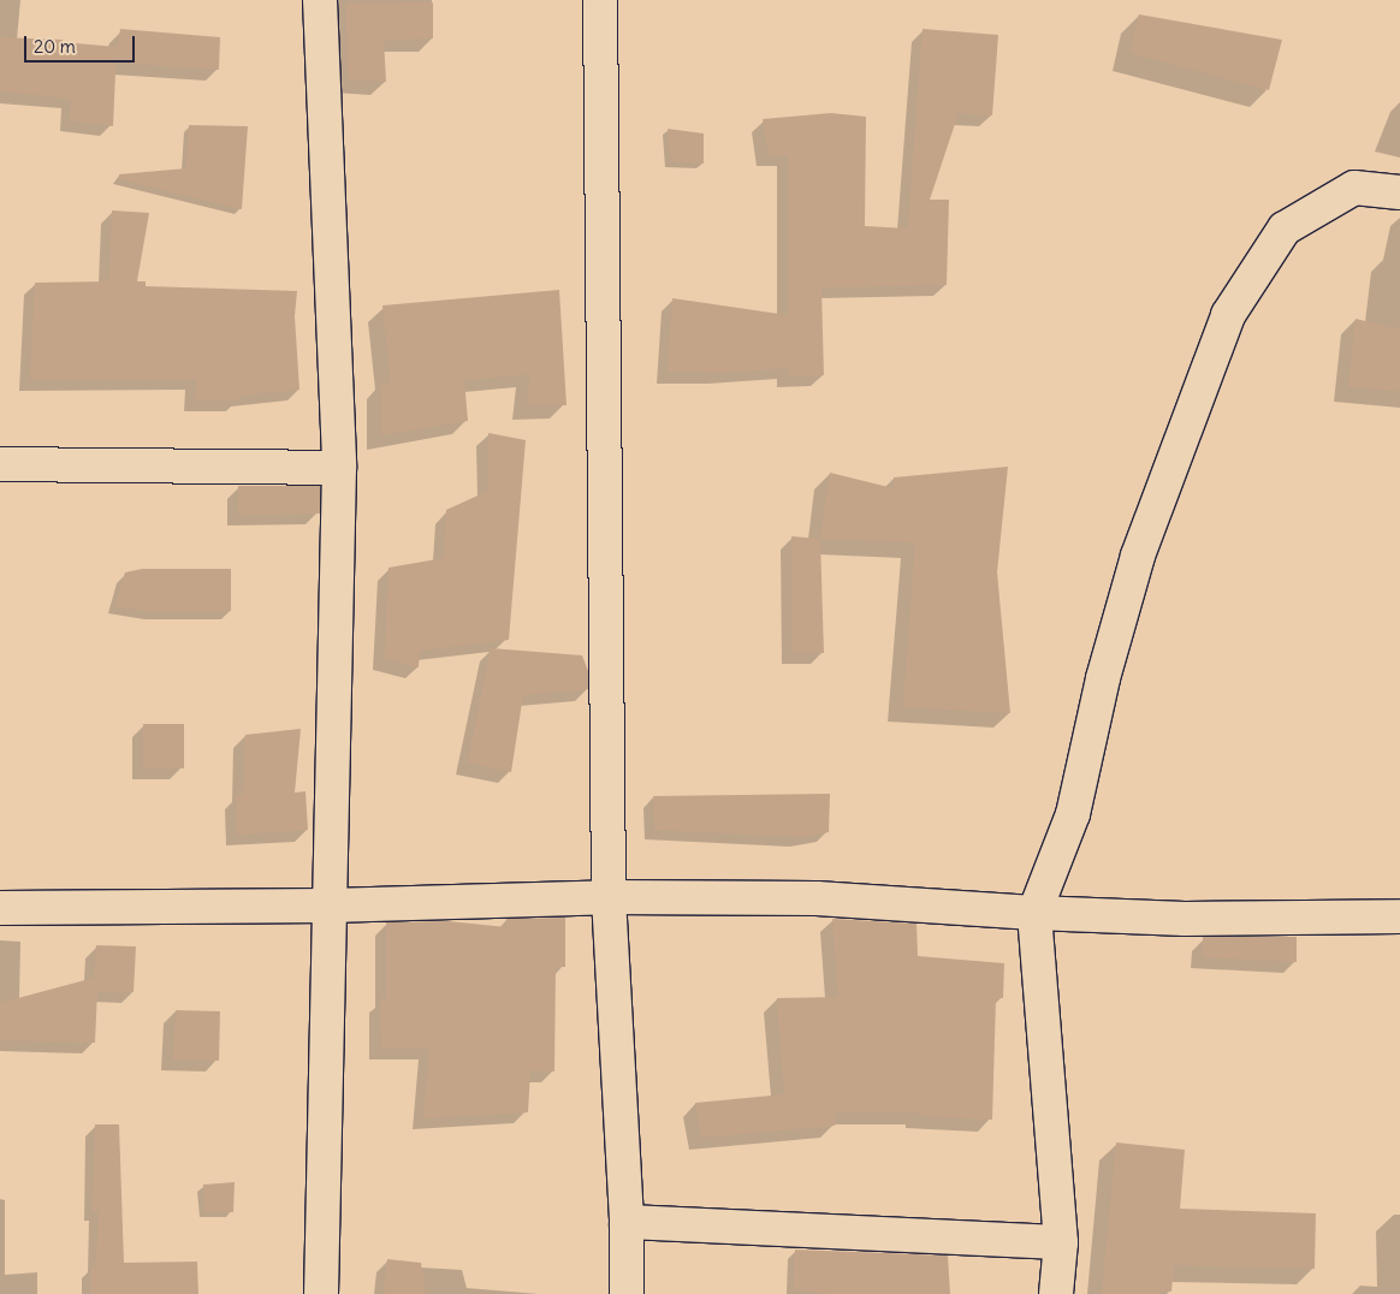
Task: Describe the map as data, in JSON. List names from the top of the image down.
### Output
{
  "scale_bar": "20 m"
}
